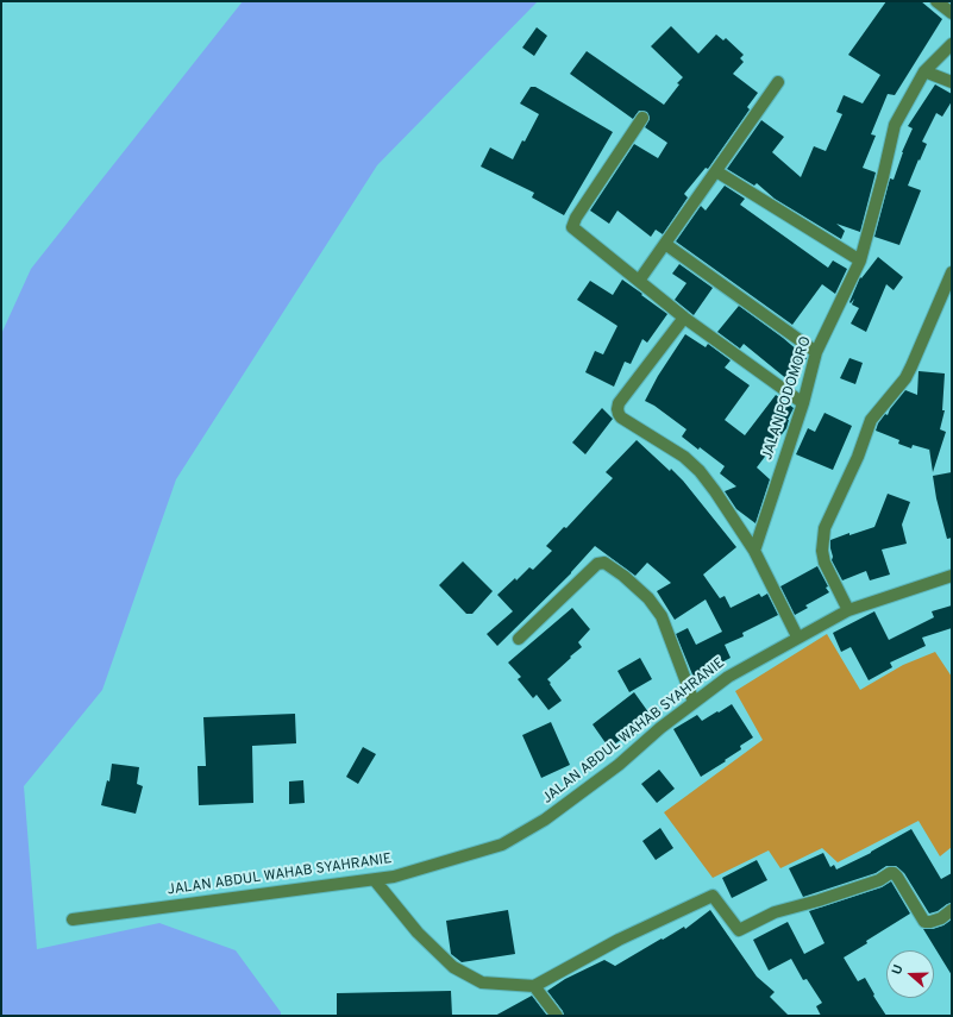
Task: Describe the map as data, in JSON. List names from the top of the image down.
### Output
{
  "streets": {
    "street": ["JALAN PODOMORO", "JALAN ABDUL WAHAB SYAHRANIE"]
  },
  "north": "left"
}
